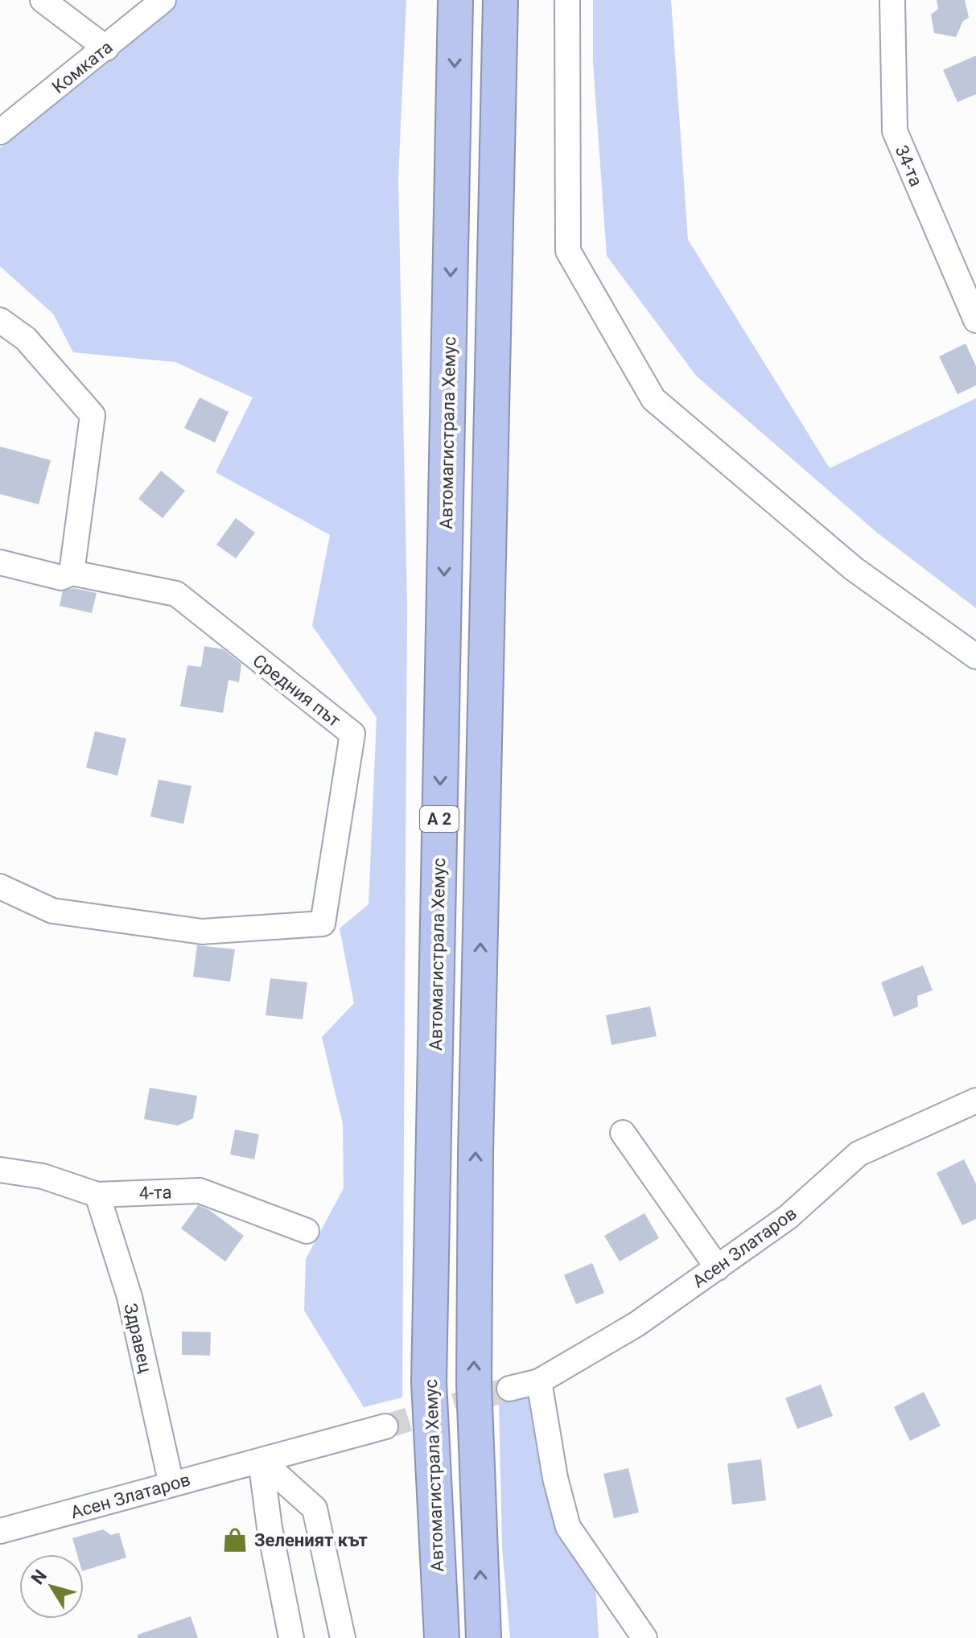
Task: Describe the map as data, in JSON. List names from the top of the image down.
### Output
{
  "streets": {
    "highway": ["Автомагистрала Хемус", "A 2"],
    "street": [
      "Комката",
      "34-та",
      "Средния път",
      "4-та",
      "Асен Златаров",
      "Здравец"
    ]
  },
  "crossings": [
    ["4-та", "Здравец"],
    ["Асен Златаров", "Здравец"]
  ],
  "places": {
    "shop": ["Зеленият кът"]
  },
  "north": "top left"
}
